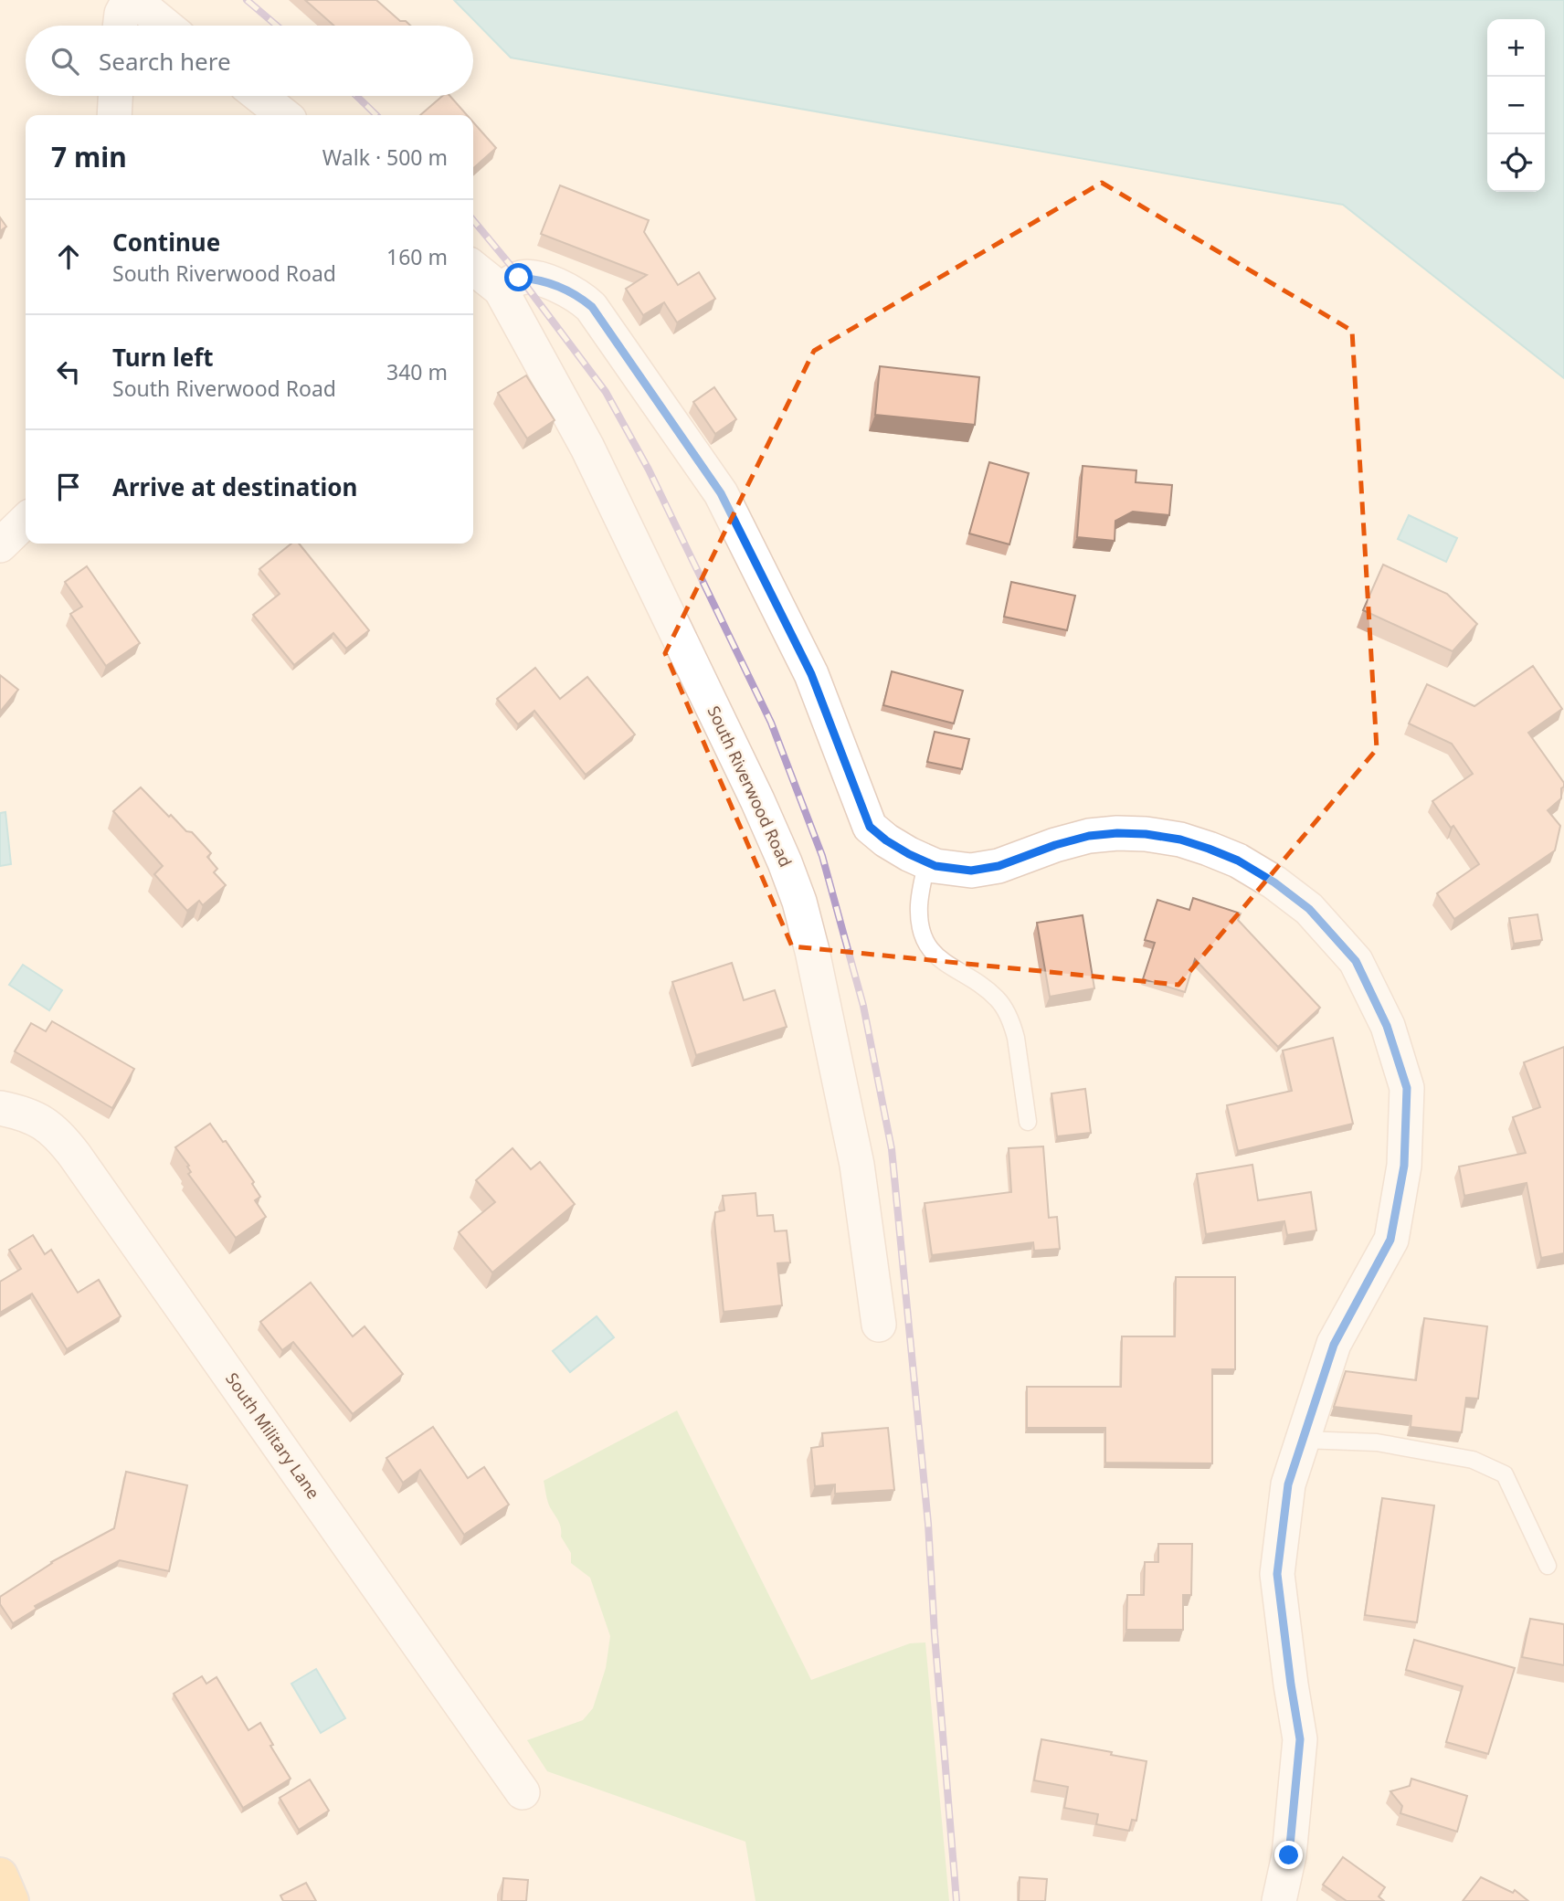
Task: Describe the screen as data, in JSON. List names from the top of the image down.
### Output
{
  "streets": {
    "street": ["South Riverwood Road", "South Military Lane"]
  },
  "page": {
    "map_buttons": ["+", "−"],
    "search": "Search here",
    "heading": ["7 min", "Walk · 500 m"],
    "list": [
      ["Continue", "South Riverwood Road", "160 m"],
      ["Turn left", "South Riverwood Road", "340 m"],
      "Arrive at destination"
    ]
  }
}
